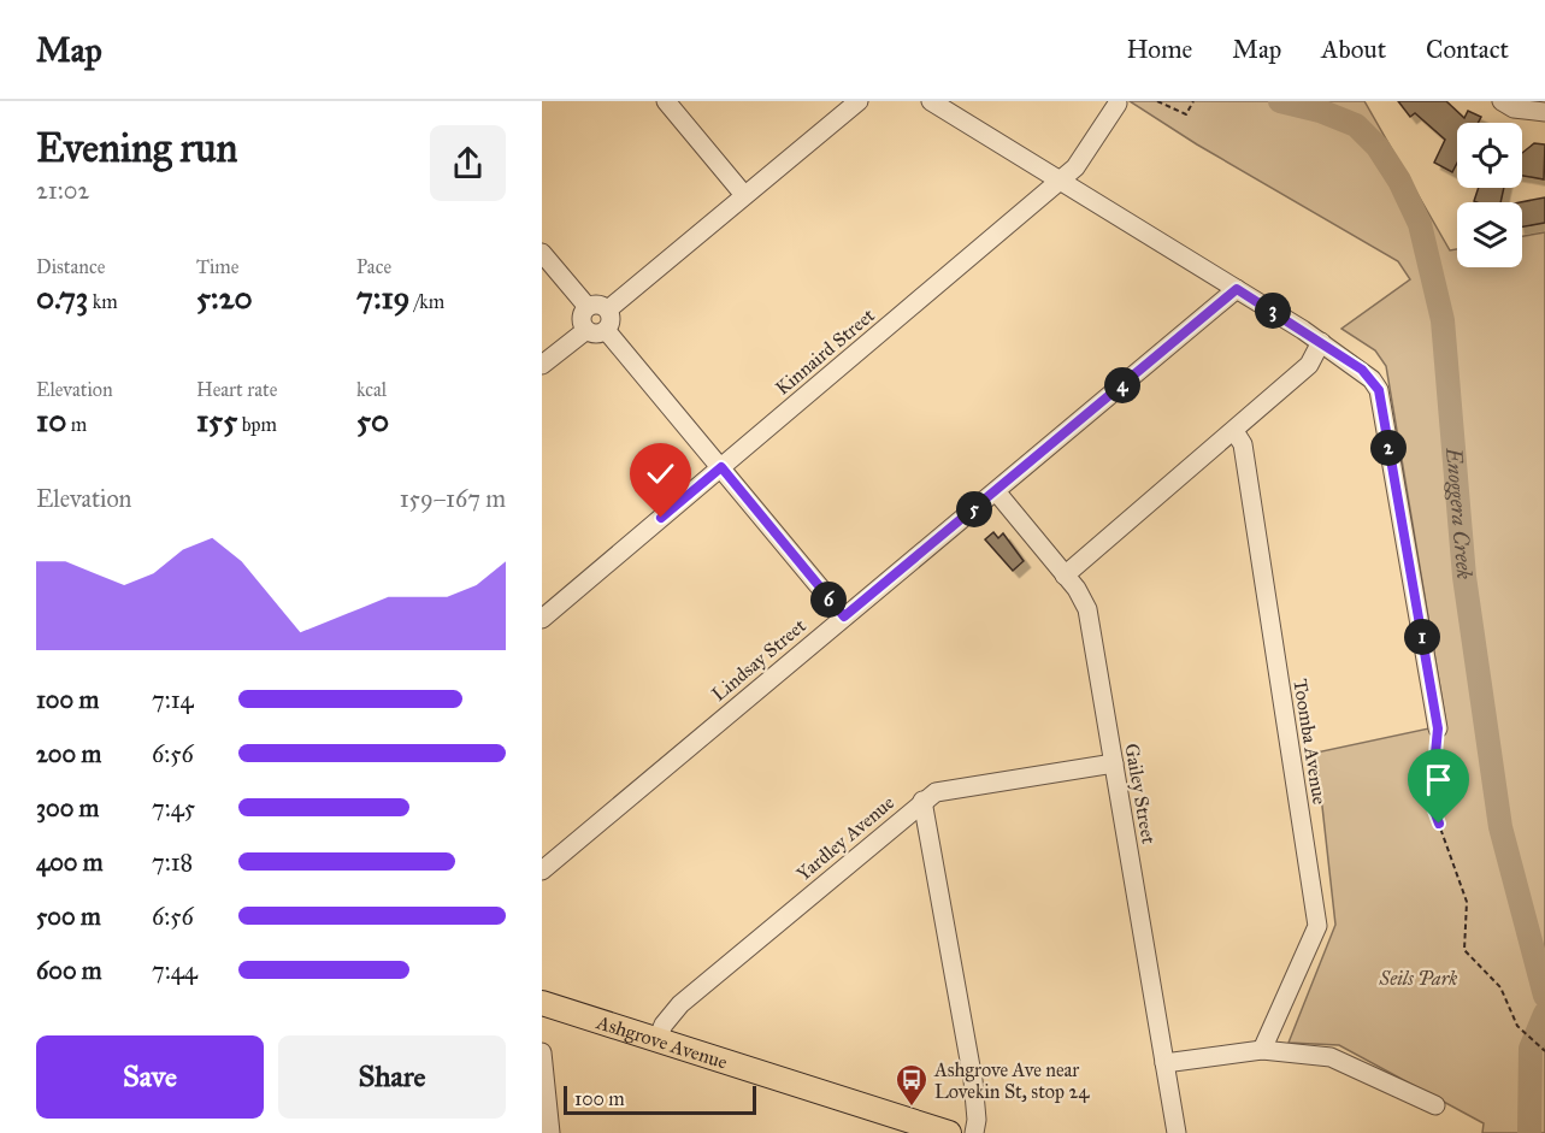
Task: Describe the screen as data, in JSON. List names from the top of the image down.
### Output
{
  "streets": {
    "main road": ["Ashgrove Avenue"],
    "street": [
      "Kinnaird Street",
      "Lindsay Street",
      "Toomba Avenue",
      "Gailey Street",
      "Yardley Avenue"
    ]
  },
  "crossings": [
    ["Lindsay Street", "Gailey Street"],
    ["Gailey Street", "Yardley Avenue"],
    ["Yardley Avenue", "Ashgrove Avenue"]
  ],
  "water": ["Enoggera Creek"],
  "parks": ["Seils Park"],
  "places": {
    "bus stop": ["Ashgrove Ave near Lovekin St, stop 24"]
  },
  "scale_bar": "100 m",
  "page": {
    "header": "Map",
    "nav": [
      "Home",
      "Map",
      "About",
      "Contact"
    ],
    "heading": ["Evening run", "21:02"],
    "stats": [
      ["Distance", "0.73 km"],
      ["Time", "5:20"],
      ["Pace", "7:19 /km"],
      ["Elevation", "10 m"],
      ["Heart rate", "155 bpm"],
      ["kcal", "50"]
    ],
    "pins": [
      "3",
      "4",
      "2",
      "5",
      "6",
      "1"
    ],
    "chart": ["Elevation", "159–167 m"],
    "list": [
      {
        "name": "100 m",
        "note": "7:14"
      },
      {
        "name": "200 m",
        "note": "6:56"
      },
      {
        "name": "300 m",
        "note": "7:45"
      },
      {
        "name": "400 m",
        "note": "7:18"
      },
      {
        "name": "500 m",
        "note": "6:56"
      },
      {
        "name": "600 m",
        "note": "7:44"
      }
    ],
    "buttons": ["Save", "Share"],
    "scale": "100 m"
  }
}
